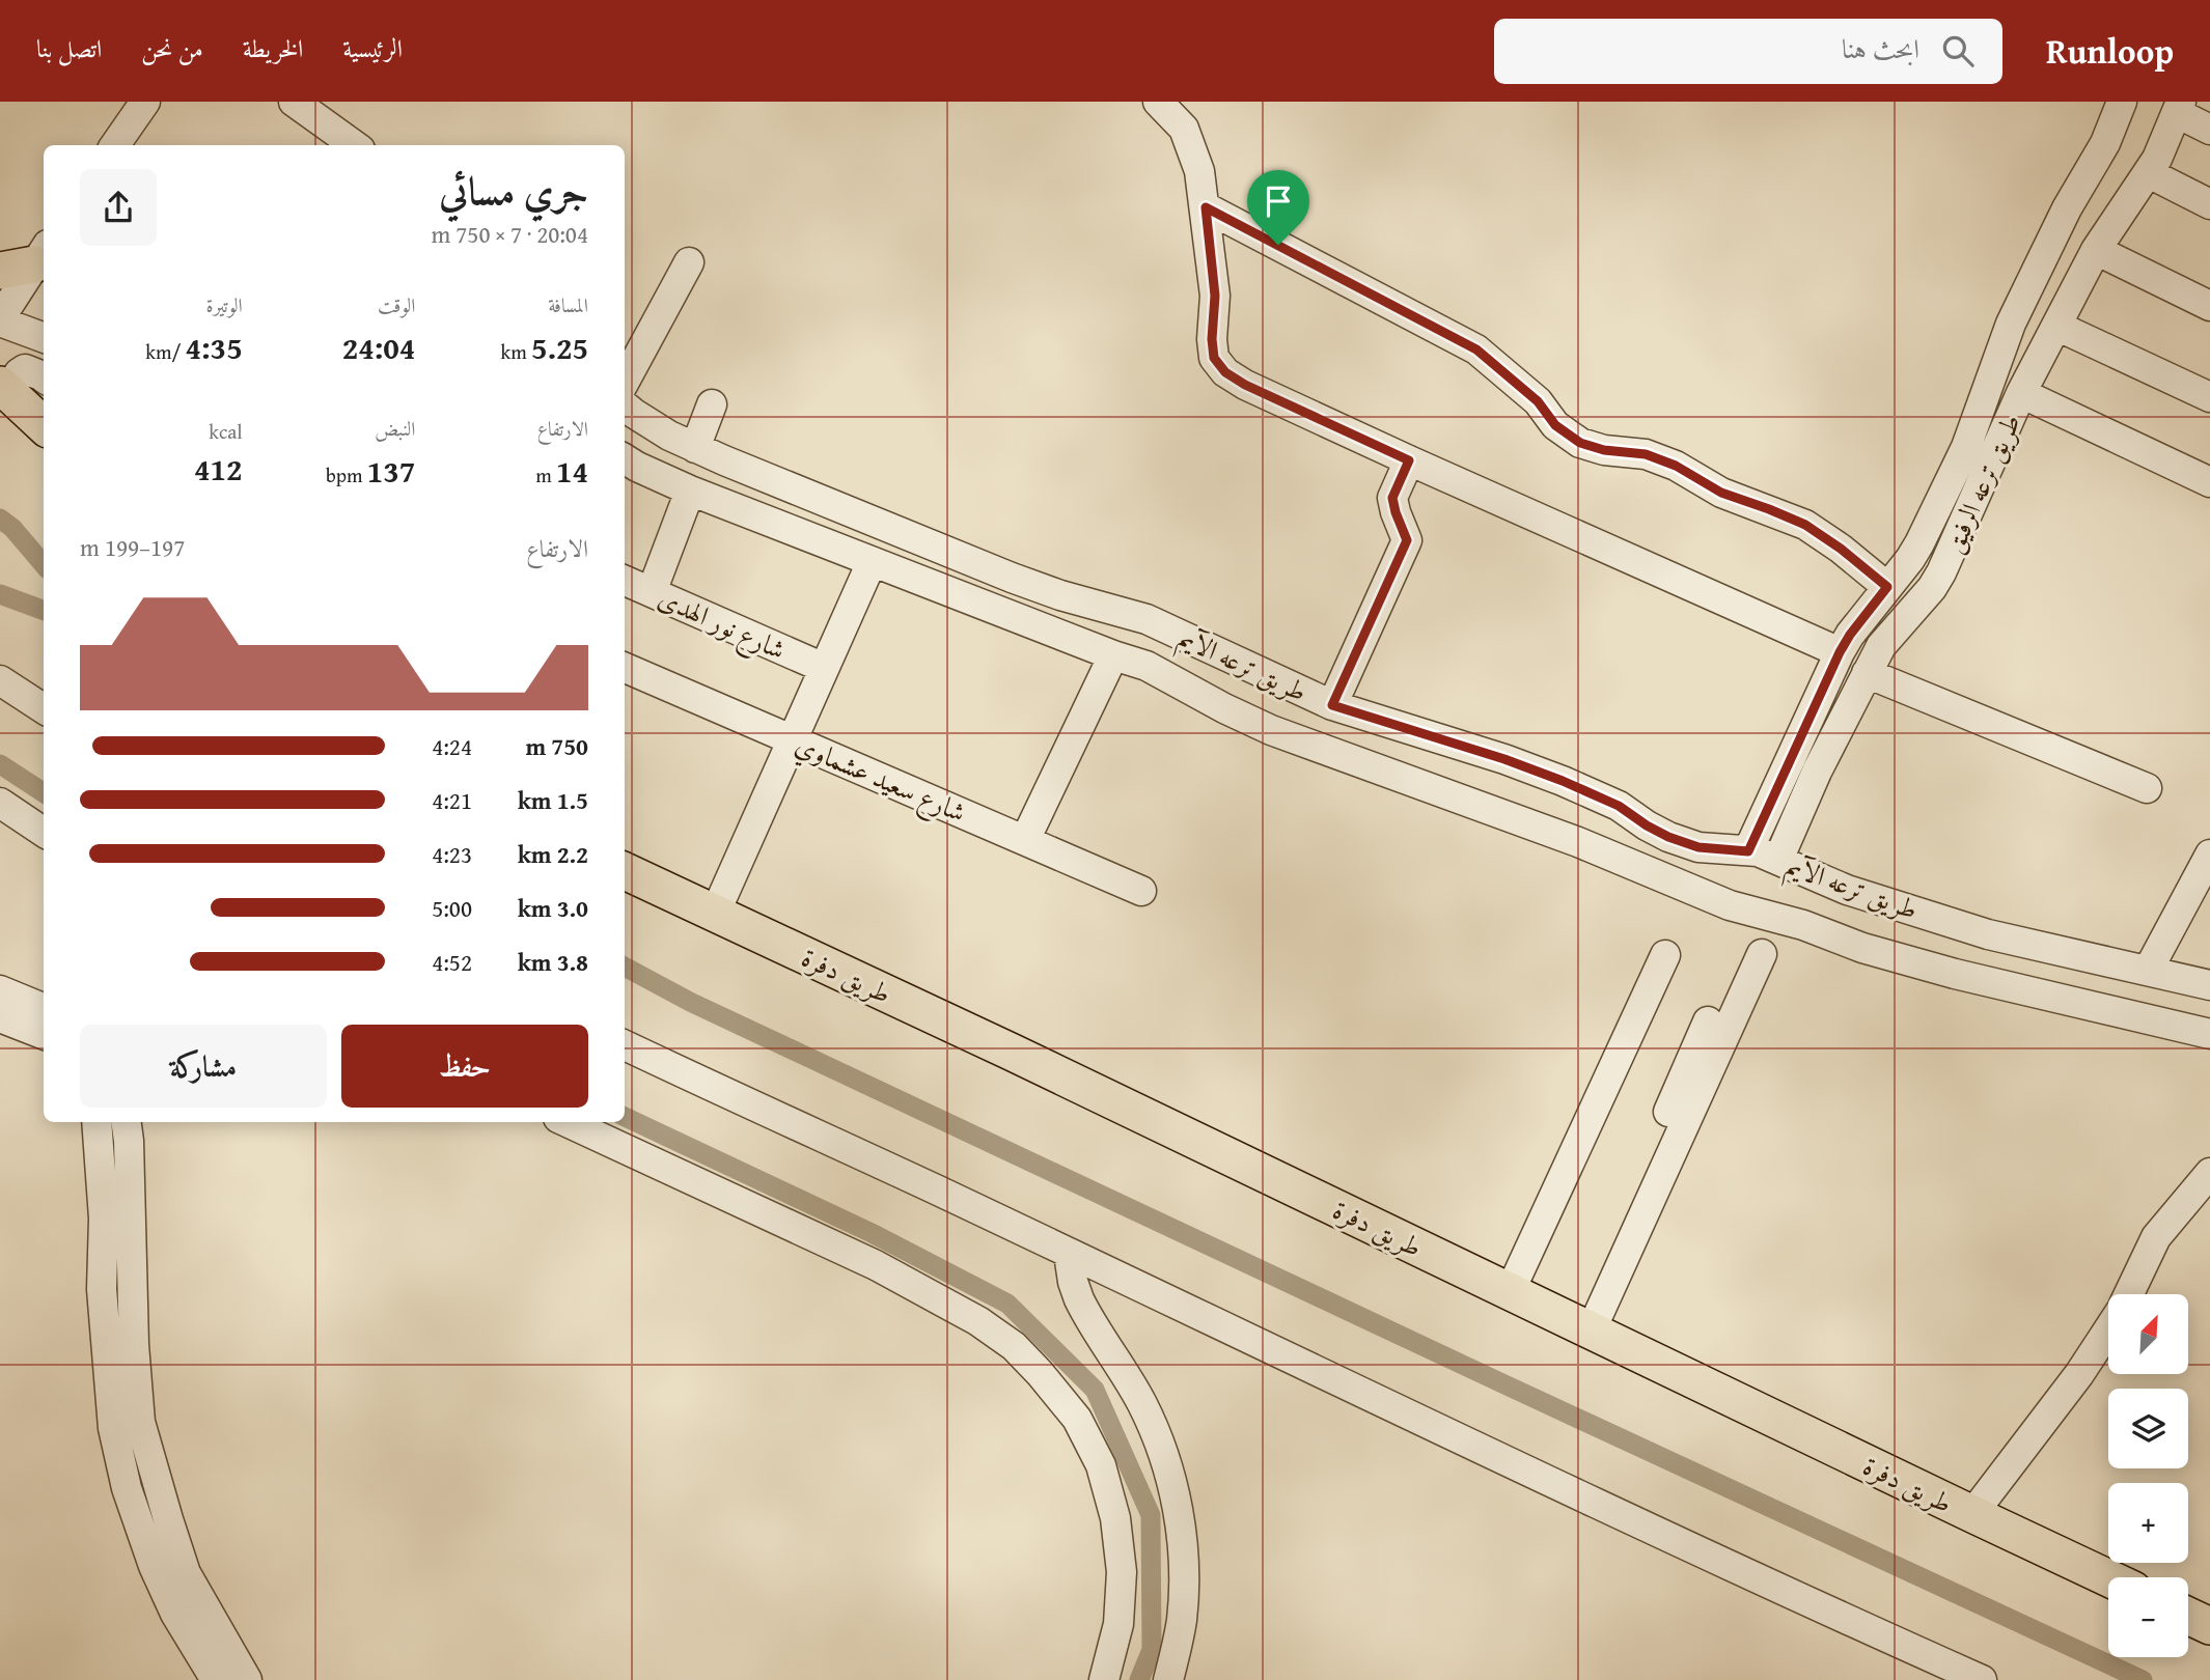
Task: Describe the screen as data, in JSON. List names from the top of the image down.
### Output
{
  "streets": {
    "main road": ["طريق دفرة"],
    "street": [
      "طريق ترعه الرفيق",
      "شارع نور الهدى",
      "طريق ترعه الآيم",
      "شارع سعيد عشماوي"
    ]
  },
  "crossings": [
    ["طريق ترعه الرفيق", "طريق ترعه الآيم"]
  ],
  "north": "top right",
  "page": {
    "header": "Runloop",
    "search": "ابحث هنا",
    "nav": [
      "الرئيسية",
      "الخريطة",
      "من نحن",
      "اتصل بنا"
    ],
    "heading": ["جري مسائي", "20:04 · 7 × 750 m"],
    "stats": [
      ["المسافة", "5.25 km"],
      ["الوقت", "24:04"],
      ["الوتيرة", "4:35 /km"],
      ["الارتفاع", "14 m"],
      ["النبض", "137 bpm"],
      ["kcal", "412"]
    ],
    "chart": ["الارتفاع", "197–199 m"],
    "list": [
      {
        "name": "750 m",
        "note": "4:24"
      },
      {
        "name": "1.5 km",
        "note": "4:21"
      },
      {
        "name": "2.2 km",
        "note": "4:23"
      },
      {
        "name": "3.0 km",
        "note": "5:00"
      },
      {
        "name": "3.8 km",
        "note": "4:52"
      }
    ],
    "buttons": ["حفظ", "مشاركة"],
    "map_buttons": ["+", "−"]
  }
}
